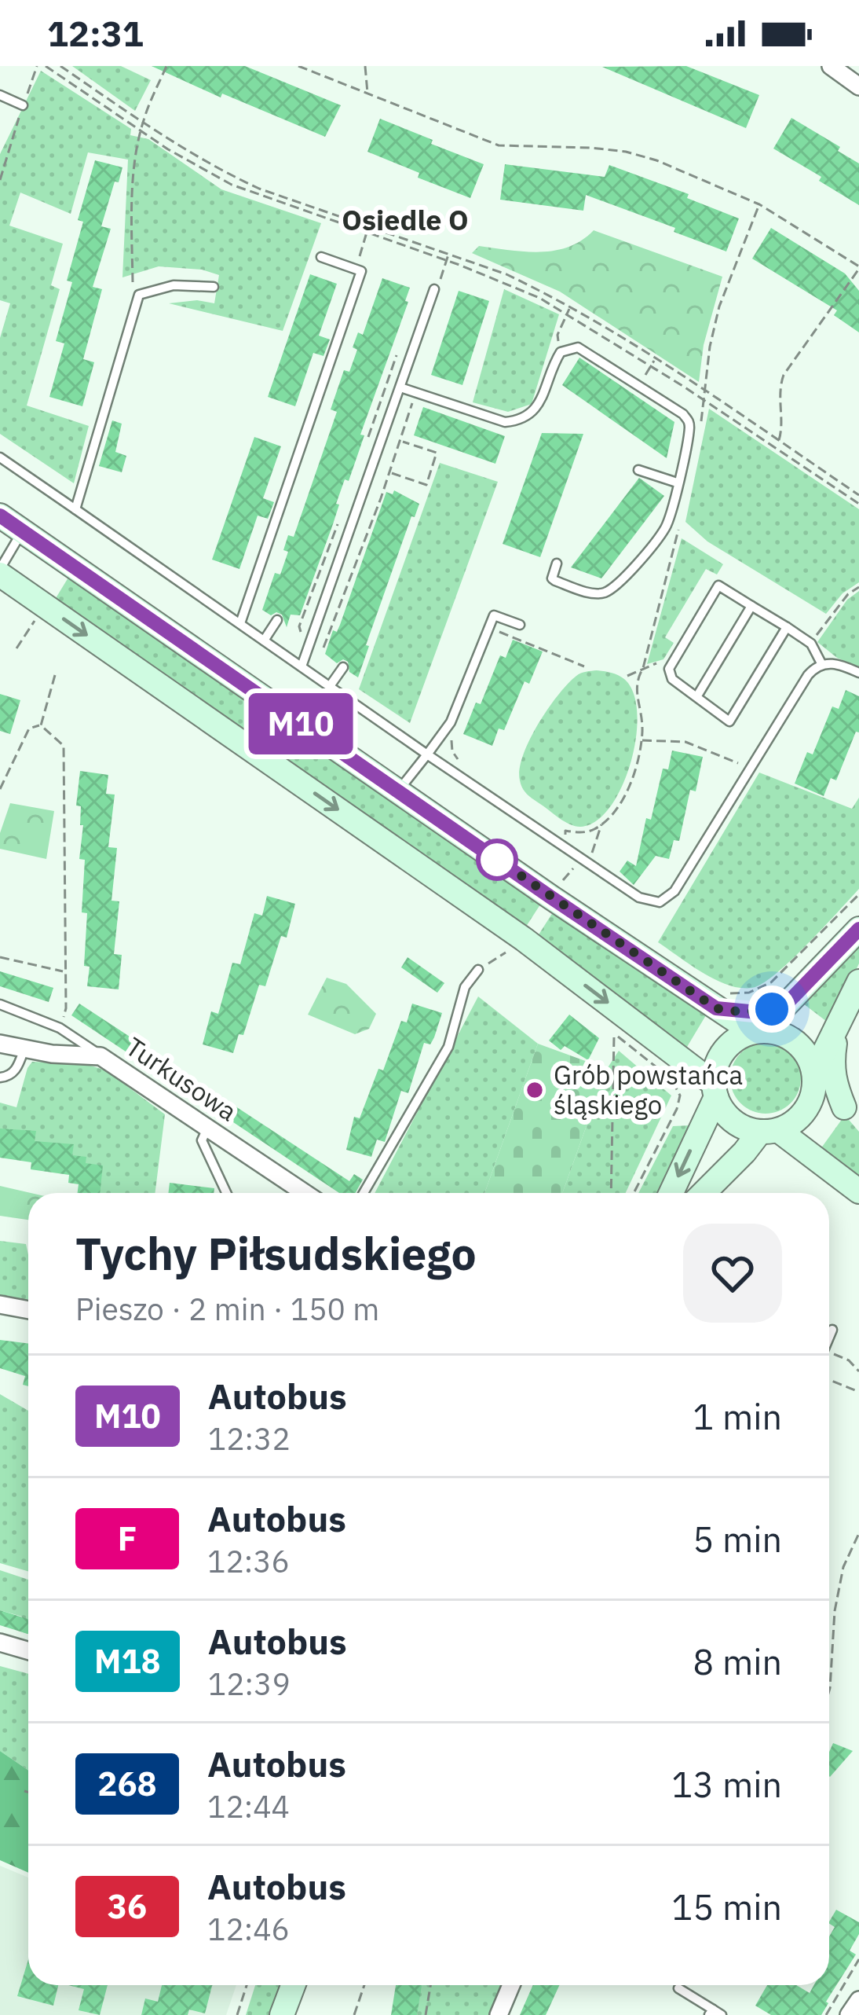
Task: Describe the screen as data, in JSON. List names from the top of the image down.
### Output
{
  "streets": {
    "street": ["Turkusowa"]
  },
  "districts": ["Osiedle O"],
  "places": ["Grób powstańca śląskiego"],
  "lines": ["bus line M10"],
  "page": {
    "status": "12:31",
    "on_map": "M10",
    "heading": ["Tychy Piłsudskiego", "Pieszo · 2 min · 150 m"],
    "list": [
      {
        "mark": "M10",
        "name": "Autobus",
        "note": "12:32",
        "value": "1 min"
      },
      {
        "mark": "F",
        "name": "Autobus",
        "note": "12:36",
        "value": "5 min"
      },
      {
        "mark": "M18",
        "name": "Autobus",
        "note": "12:39",
        "value": "8 min"
      },
      {
        "mark": "268",
        "name": "Autobus",
        "note": "12:44",
        "value": "13 min"
      },
      {
        "mark": "36",
        "name": "Autobus",
        "note": "12:46",
        "value": "15 min"
      }
    ]
  }
}
